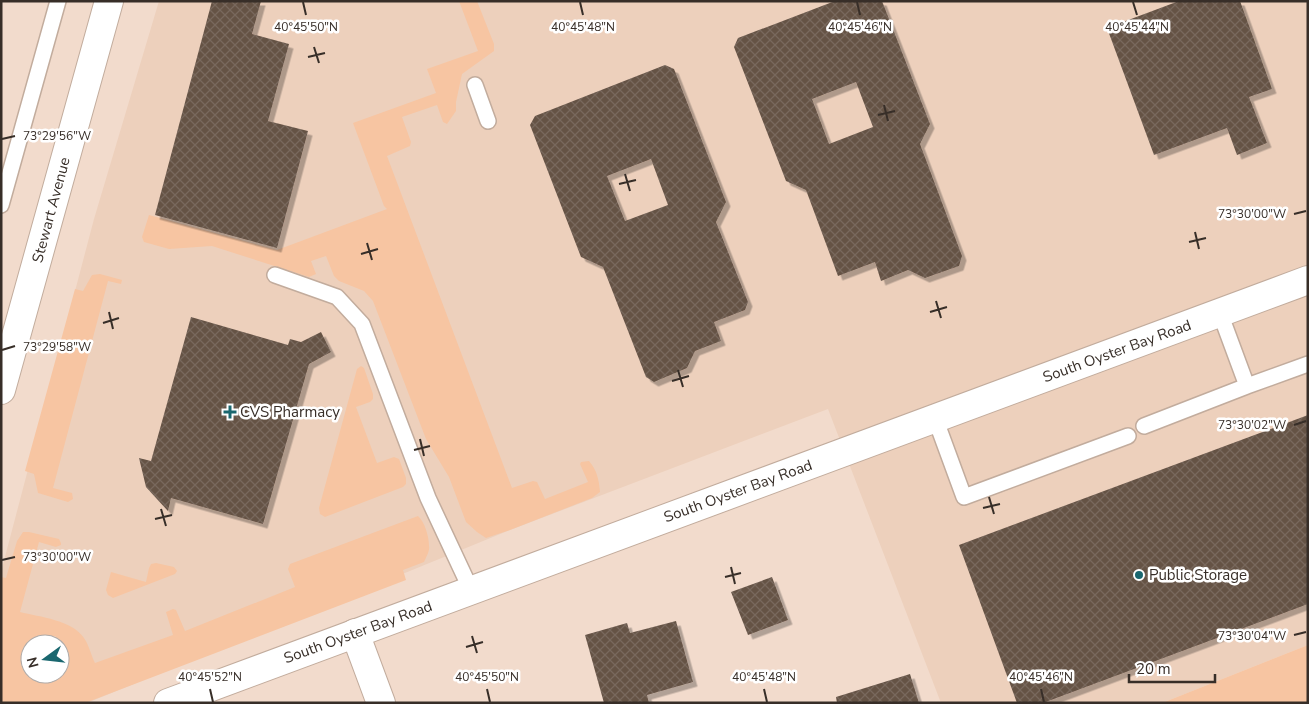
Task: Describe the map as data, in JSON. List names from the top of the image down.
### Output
{
  "streets": {
    "main road": ["Stewart Avenue", "South Oyster Bay Road"]
  },
  "places": {
    "health": ["CVS Pharmacy"],
    "other": ["Public Storage"]
  },
  "scale_bar": "20 m",
  "north": "left",
  "coordinates": [
    "40°45'50\"N",
    "40°45'48\"N",
    "40°45'46\"N",
    "40°45'44\"N",
    "73°29'56\"W",
    "73°30'00\"W",
    "73°29'58\"W",
    "73°30'02\"W",
    "73°30'04\"W",
    "40°45'52\"N"
  ]
}
